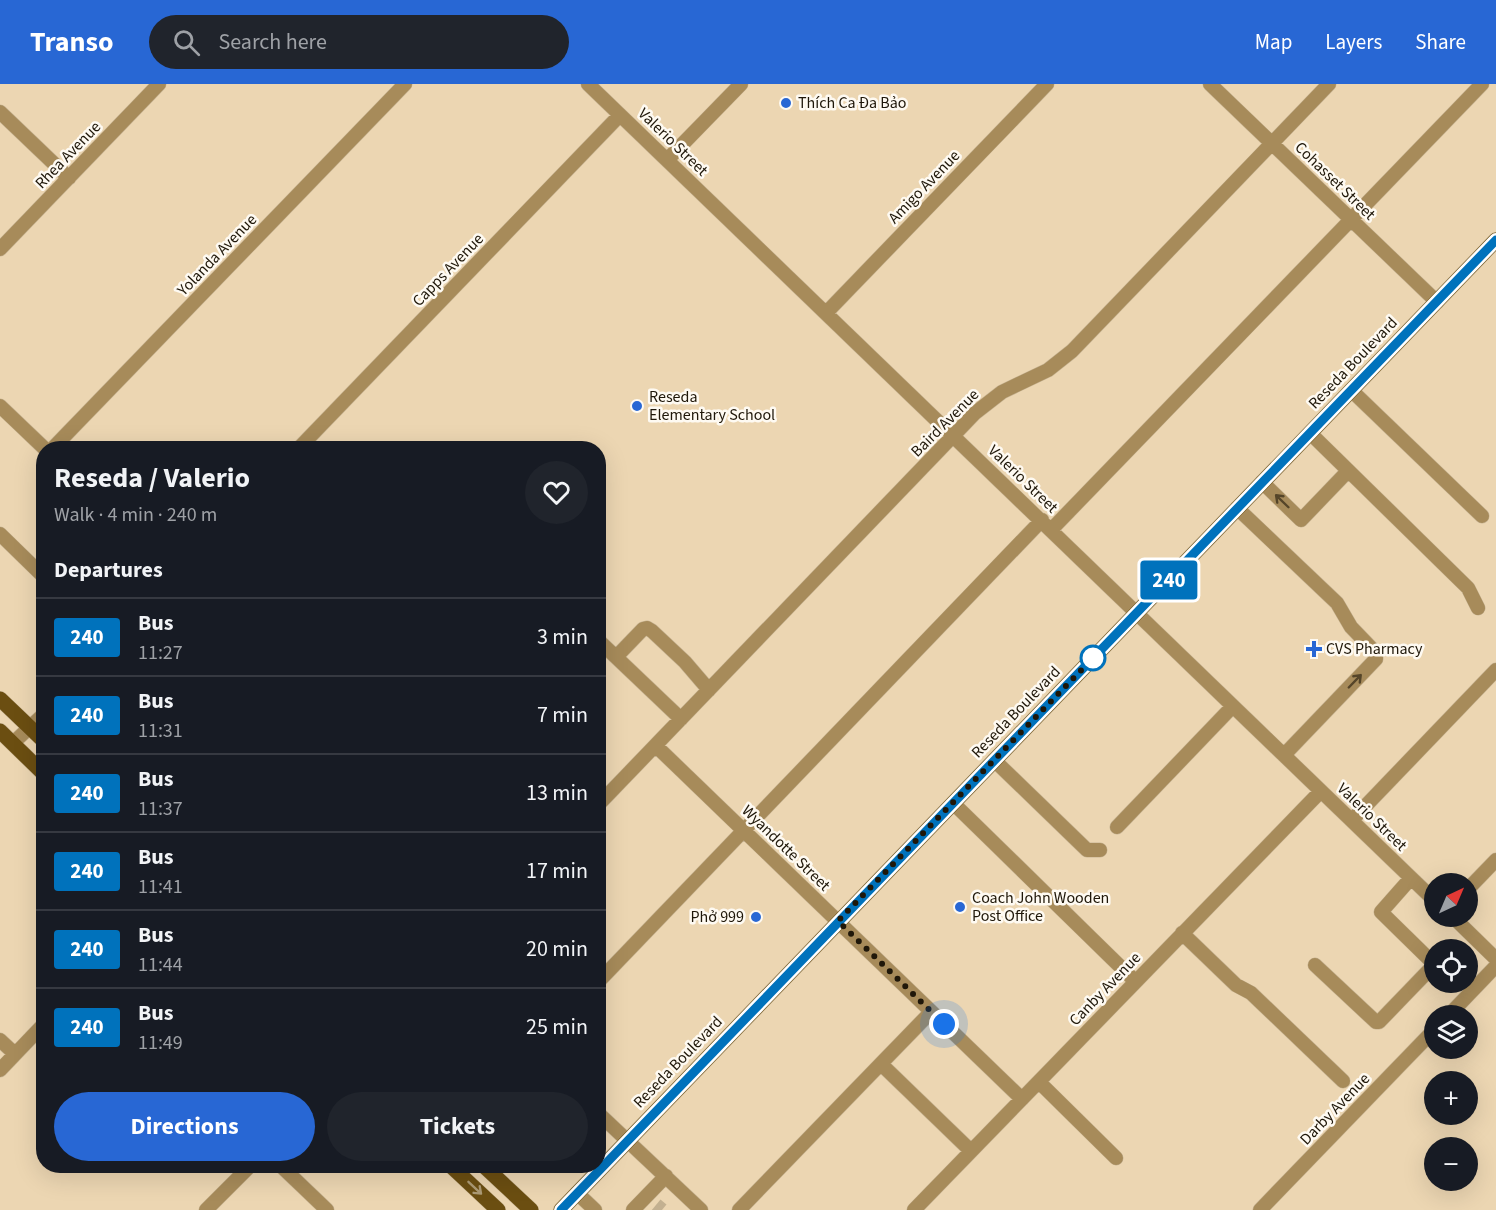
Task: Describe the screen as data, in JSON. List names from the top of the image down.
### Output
{
  "streets": {
    "main road": ["Reseda Boulevard"],
    "street": [
      "Valerio Street",
      "Rhea Avenue",
      "Cohasset Street",
      "Amigo Avenue",
      "Yolanda Avenue",
      "Capps Avenue",
      "Baird Avenue",
      "Wyandotte Street",
      "Canby Avenue",
      "Darby Avenue"
    ]
  },
  "crossings": [
    ["Valerio Street", "Amigo Avenue"],
    ["Valerio Street", "Capps Avenue"],
    ["Valerio Street", "Reseda Boulevard"],
    ["Valerio Street", "Baird Avenue"],
    ["Valerio Street", "Canby Avenue"],
    ["Cohasset Street", "Reseda Boulevard"],
    ["Cohasset Street", "Baird Avenue"],
    ["Reseda Boulevard", "Wyandotte Street"],
    ["Baird Avenue", "Wyandotte Street"],
    ["Wyandotte Street", "Canby Avenue"]
  ],
  "places": {
    "other": [
      "Thích Ca Đa Bảo",
      "Reseda Elementary School",
      "Coach John Wooden Post Office",
      "Phở 999"
    ],
    "health": ["CVS Pharmacy"]
  },
  "lines": ["bus line 240"],
  "north": "top right",
  "page": {
    "header": "Transo",
    "search": "Search here",
    "nav": ["Map", "Layers", "Share"],
    "on_map": "240",
    "heading": [
      ["Reseda / Valerio", "Walk · 4 min · 240 m"],
      "Departures"
    ],
    "list": [
      {
        "mark": "240",
        "name": "Bus",
        "note": "11:27",
        "value": "3 min"
      },
      {
        "mark": "240",
        "name": "Bus",
        "note": "11:31",
        "value": "7 min"
      },
      {
        "mark": "240",
        "name": "Bus",
        "note": "11:37",
        "value": "13 min"
      },
      {
        "mark": "240",
        "name": "Bus",
        "note": "11:41",
        "value": "17 min"
      },
      {
        "mark": "240",
        "name": "Bus",
        "note": "11:44",
        "value": "20 min"
      },
      {
        "mark": "240",
        "name": "Bus",
        "note": "11:49",
        "value": "25 min"
      }
    ],
    "map_buttons": ["+", "−"],
    "buttons": ["Directions", "Tickets"]
  }
}
